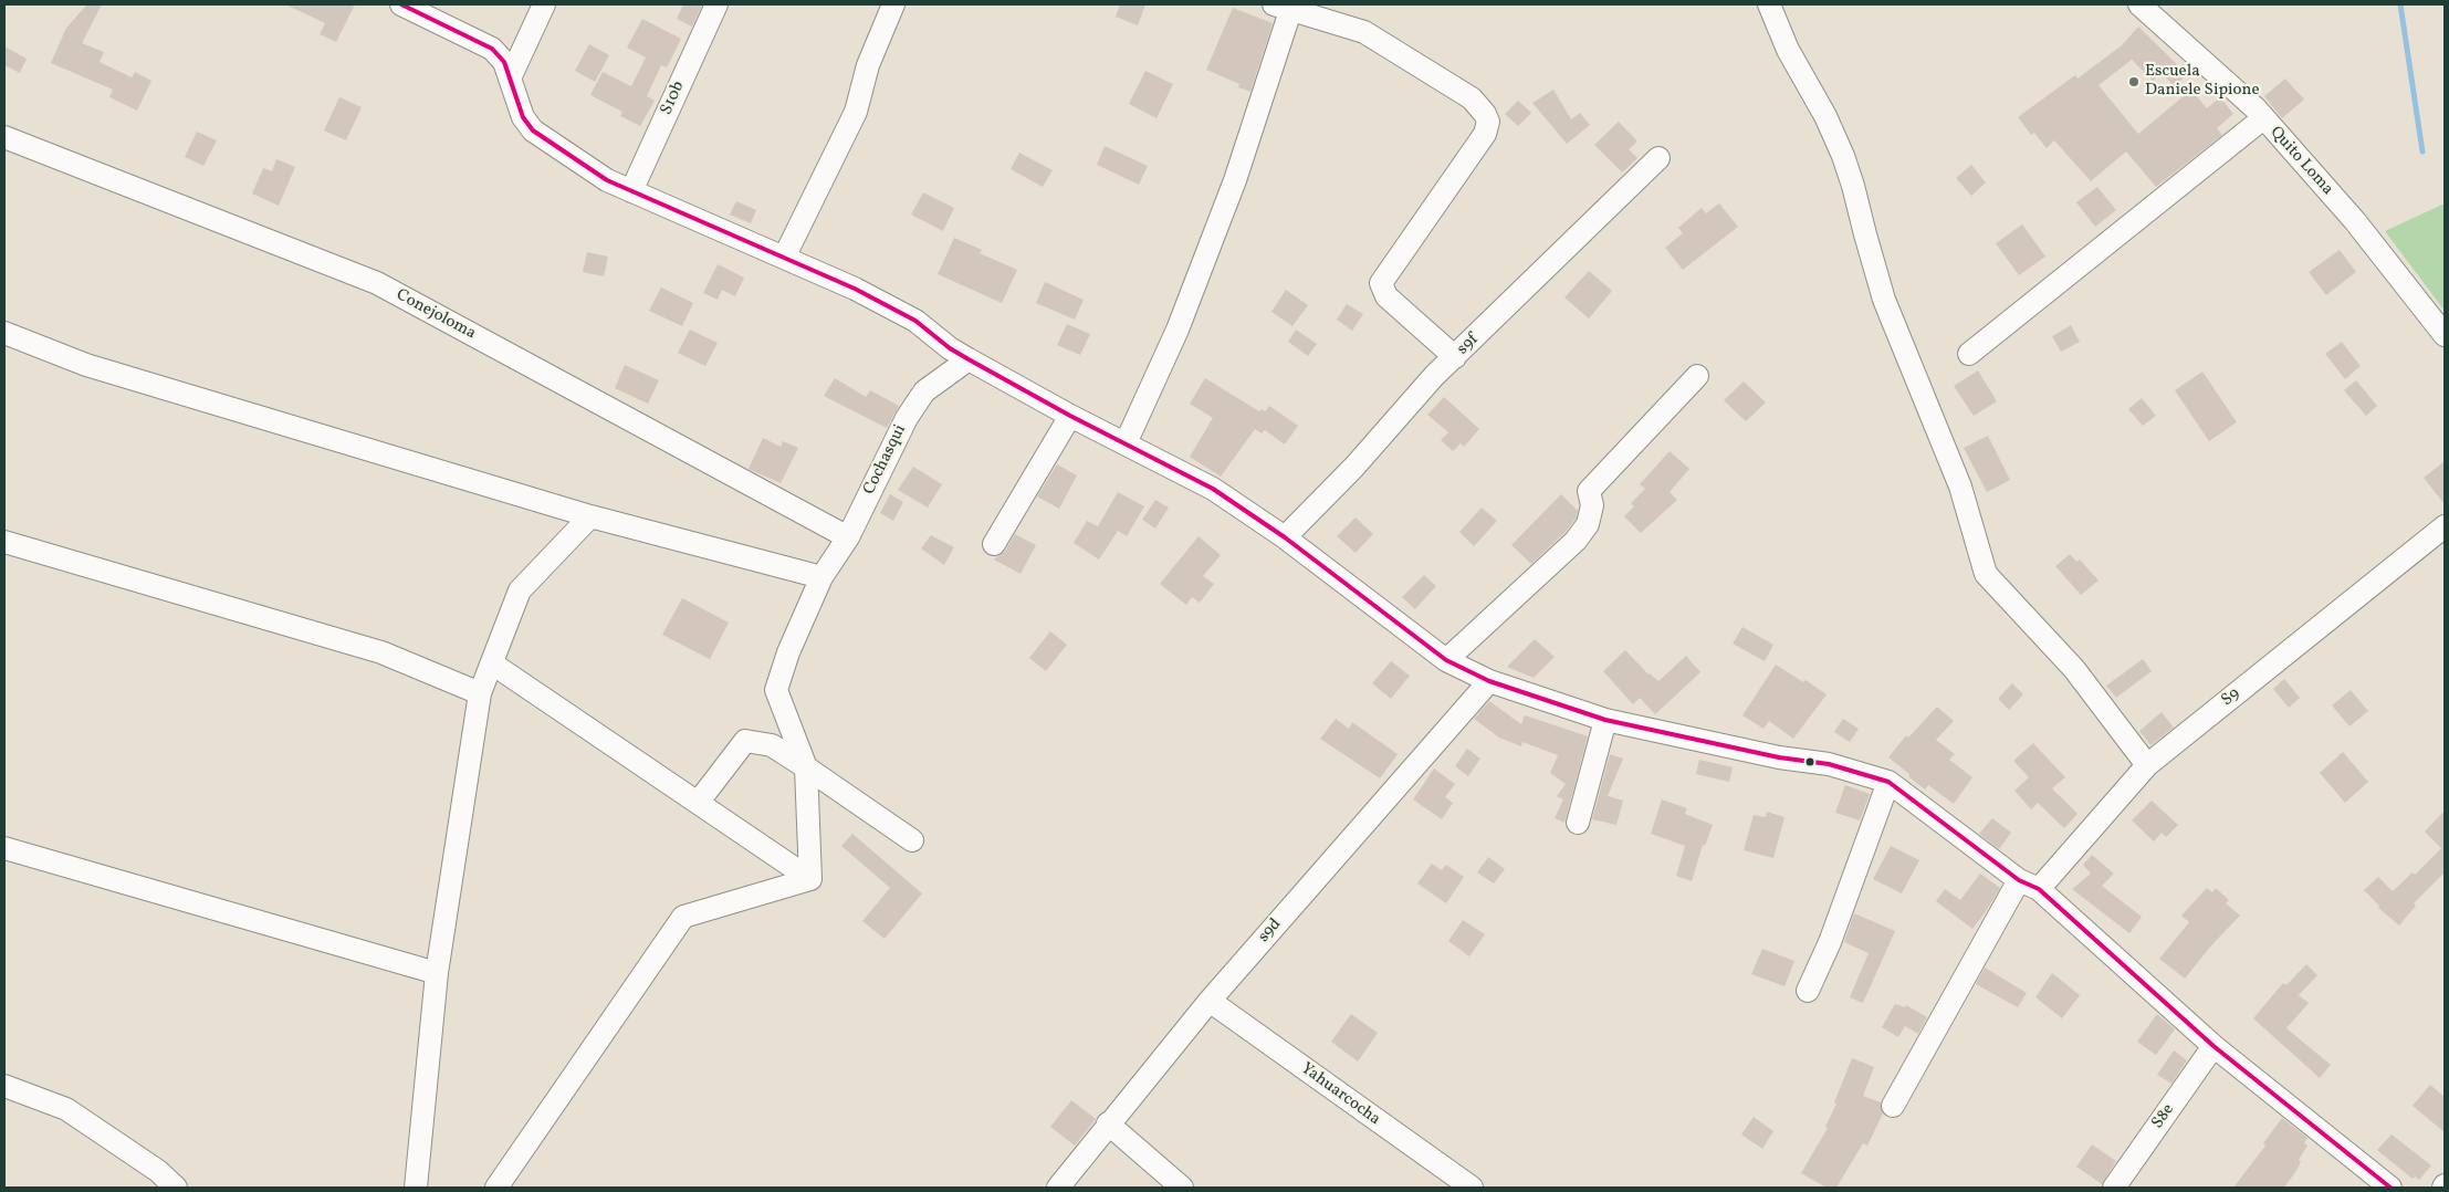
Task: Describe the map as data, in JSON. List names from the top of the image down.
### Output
{
  "streets": {
    "street": [
      "S10b",
      "Quito Loma",
      "Conejoloma",
      "s9f",
      "Cochasqui",
      "S9",
      "s9d",
      "Yahuarcocha",
      "S8e"
    ]
  },
  "crossings": [
    ["Conejoloma", "Cochasqui"],
    ["s9d", "Yahuarcocha"]
  ],
  "places": ["Escuela Daniele Sipione"]
}
